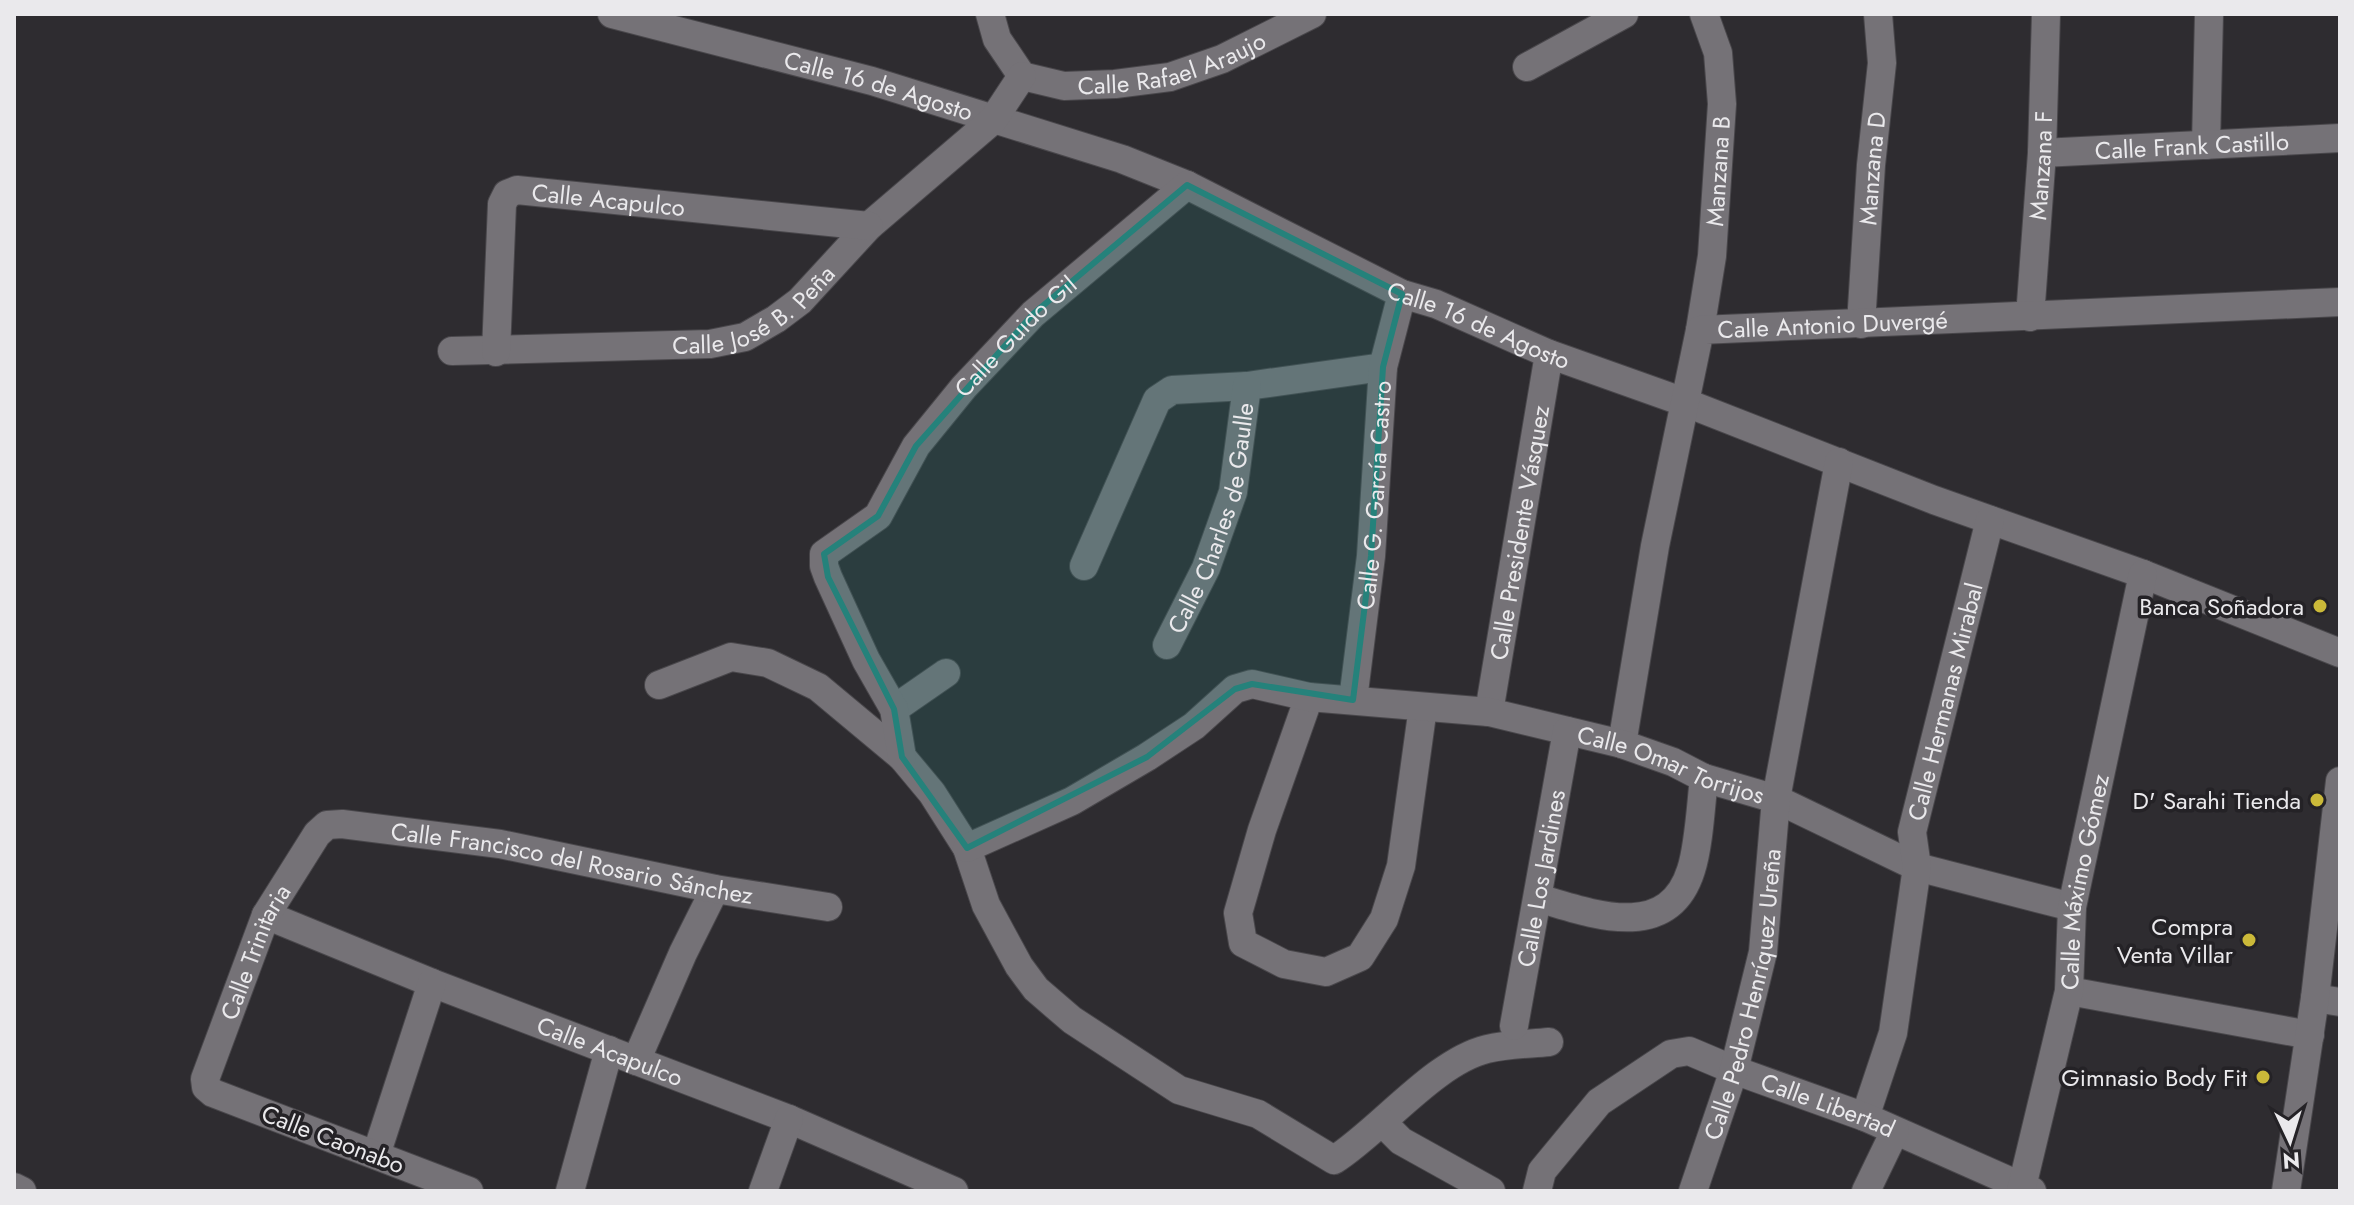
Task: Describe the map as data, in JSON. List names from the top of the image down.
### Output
{
  "streets": {
    "street": [
      "Calle Rafael Araujo",
      "Calle 16 de Agosto",
      "Calle Frank Castillo",
      "Manzana F",
      "Manzana D",
      "Manzana B",
      "Calle Acapulco",
      "Calle José B. Peña",
      "Calle Antonio Duvergé",
      "Calle Guido Gil",
      "Calle G. García Castro",
      "Calle Charles de Gaulle",
      "Calle Presidente Vásquez",
      "Calle Hermanas Mirabal",
      "Calle Omar Torrijos",
      "Calle Francisco del Rosario Sánchez",
      "Calle Los Jardines",
      "Calle Máximo Gómez",
      "Calle Trinitaria",
      "Calle Pedro Henríquez Ureña",
      "Calle Libertad",
      "Calle Caonabo"
    ]
  },
  "crossings": [
    ["Calle Rafael Araujo", "Calle José B. Peña"],
    ["Calle 16 de Agosto", "Calle José B. Peña"],
    ["Calle 16 de Agosto", "Calle Antonio Duvergé"],
    ["Calle 16 de Agosto", "Calle Guido Gil"],
    ["Calle 16 de Agosto", "Calle G. García Castro"],
    ["Calle 16 de Agosto", "Calle Presidente Vásquez"],
    ["Calle 16 de Agosto", "Calle Hermanas Mirabal"],
    ["Calle 16 de Agosto", "Calle Máximo Gómez"],
    ["Calle 16 de Agosto", "Calle Pedro Henríquez Ureña"],
    ["Calle Frank Castillo", "Manzana F"],
    ["Manzana F", "Calle Antonio Duvergé"],
    ["Manzana D", "Calle Antonio Duvergé"],
    ["Manzana B", "Calle Antonio Duvergé"],
    ["Calle Acapulco", "Calle José B. Peña"],
    ["Calle Acapulco", "Calle Trinitaria"],
    ["Calle Antonio Duvergé", "Calle Omar Torrijos"],
    ["Calle G. García Castro", "Calle Omar Torrijos"],
    ["Calle Presidente Vásquez", "Calle Omar Torrijos"],
    ["Calle Hermanas Mirabal", "Calle Omar Torrijos"],
    ["Calle Hermanas Mirabal", "Calle Libertad"],
    ["Calle Omar Torrijos", "Calle Los Jardines"],
    ["Calle Omar Torrijos", "Calle Máximo Gómez"],
    ["Calle Omar Torrijos", "Calle Pedro Henríquez Ureña"],
    ["Calle Francisco del Rosario Sánchez", "Calle Trinitaria"],
    ["Calle Máximo Gómez", "Calle Libertad"],
    ["Calle Trinitaria", "Calle Caonabo"],
    ["Calle Pedro Henríquez Ureña", "Calle Libertad"]
  ],
  "places": [
    "Banca Soñadora",
    "D' Sarahi Tienda",
    "Compra Venta Villar",
    "Gimnasio Body Fit"
  ],
  "north": "bottom"
}
